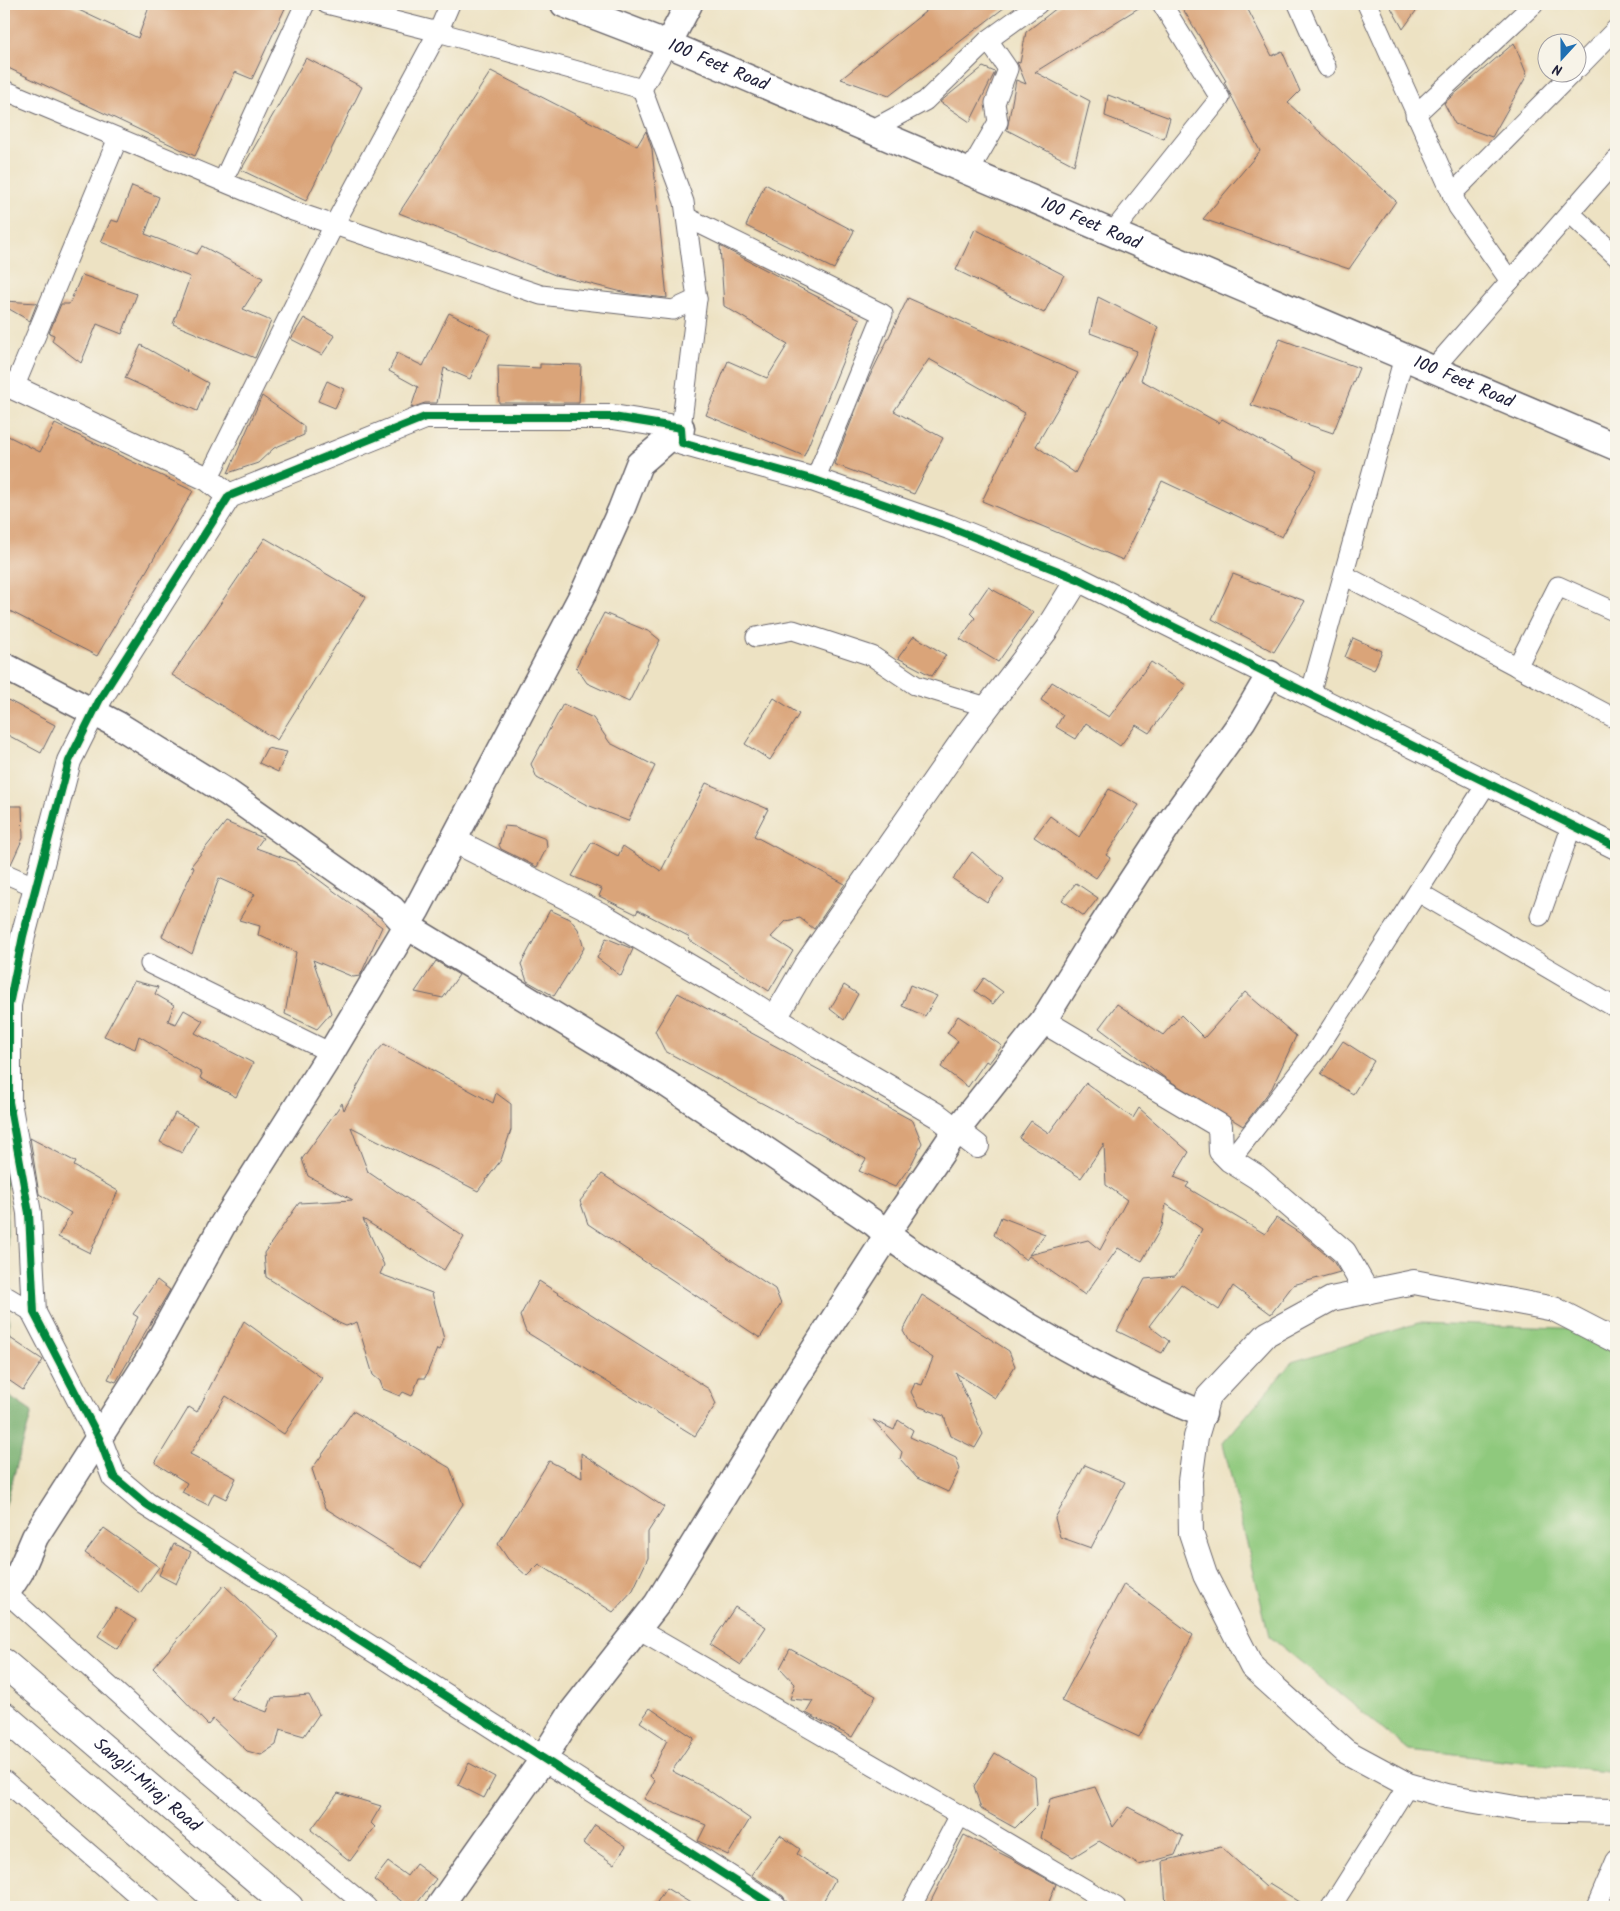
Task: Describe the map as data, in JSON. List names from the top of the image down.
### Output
{
  "streets": {
    "highway": ["Sangli-Miraj Road"],
    "main road": ["100 Feet Road"]
  },
  "north": "bottom"
}
